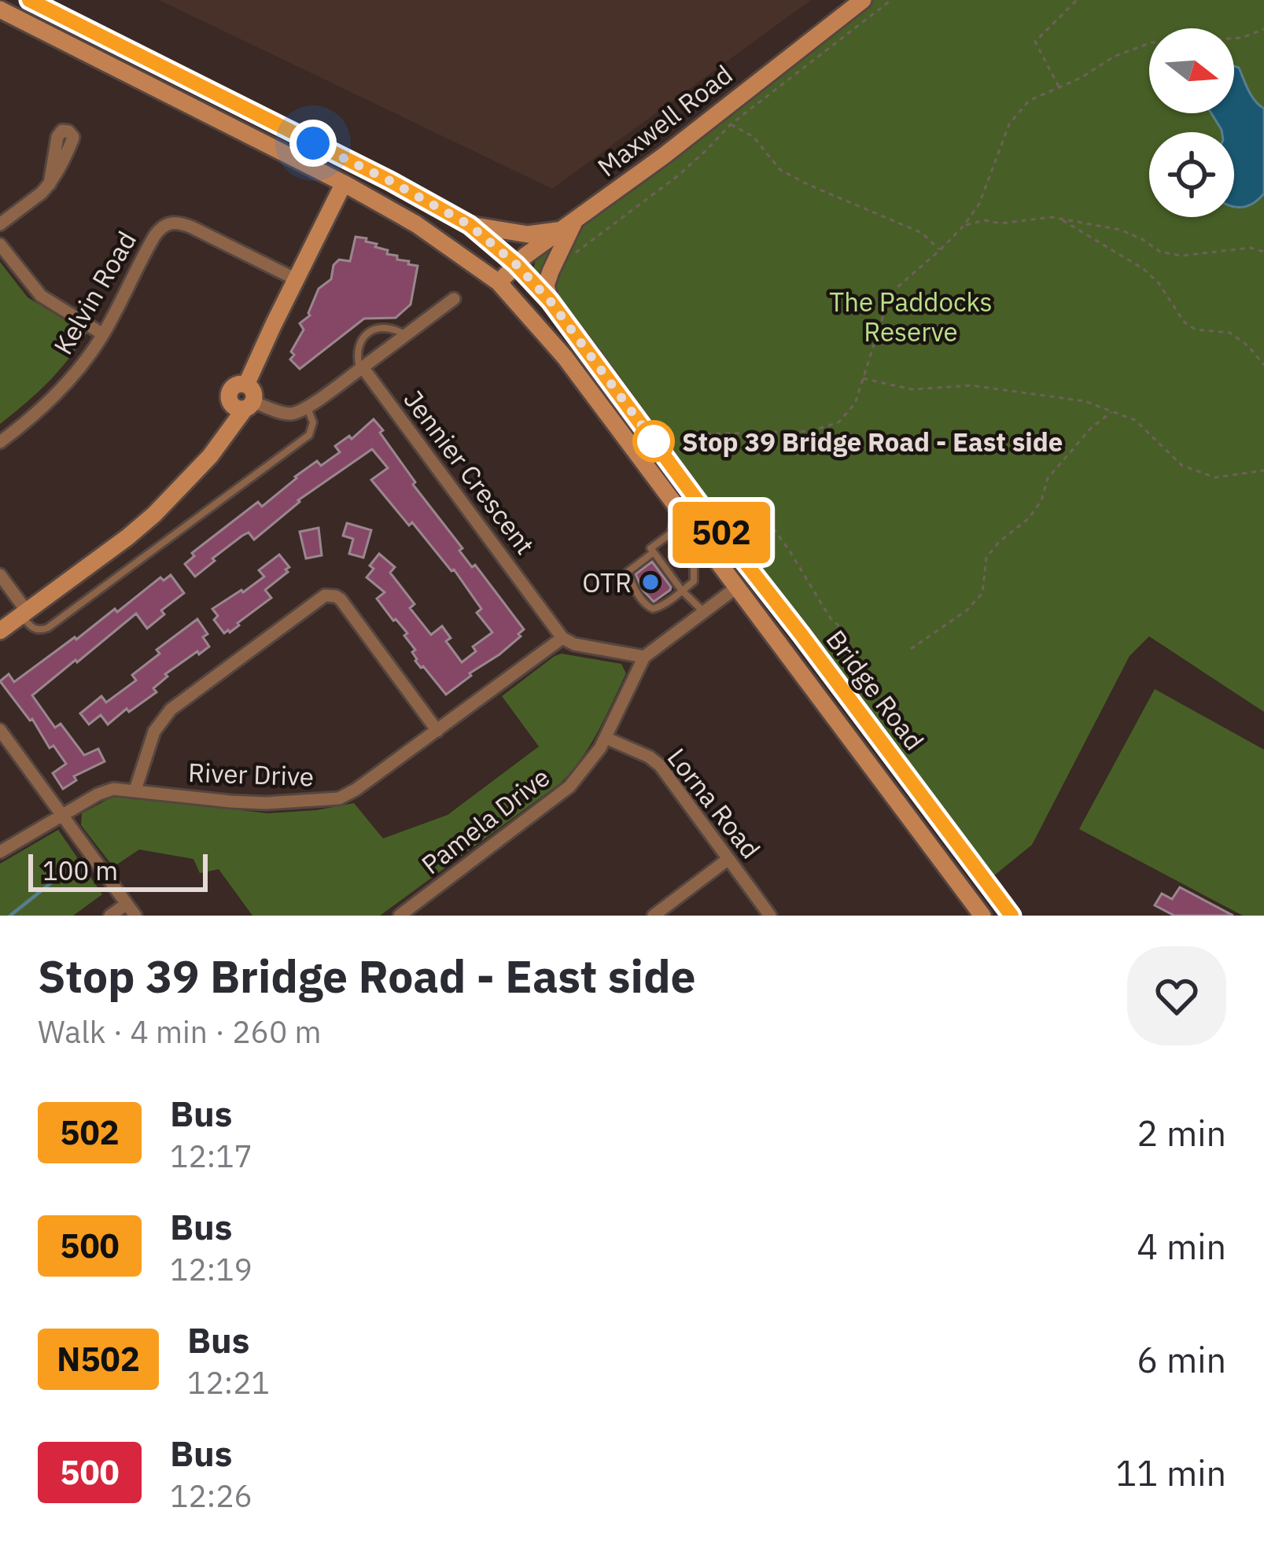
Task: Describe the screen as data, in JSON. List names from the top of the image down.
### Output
{
  "streets": {
    "main road": ["Maxwell Road", "Bridge Road"],
    "street": [
      "Kelvin Road",
      "Jennier Crescent",
      "River Drive",
      "Lorna Road",
      "Pamela Drive"
    ]
  },
  "crossings": [
    ["Maxwell Road", "Bridge Road"],
    ["Jennier Crescent", "River Drive"],
    ["Bridge Road", "Pamela Drive"],
    ["Lorna Road", "Pamela Drive"]
  ],
  "parks": ["The Paddocks Reserve"],
  "places": ["Stop 39 Bridge Road - East side", "OTR"],
  "lines": ["bus line 502"],
  "scale_bar": "100 m",
  "north": "right",
  "page": {
    "on_map": "502",
    "scale": "100 m",
    "heading": ["Stop 39 Bridge Road - East side", "Walk · 4 min · 260 m"],
    "list": [
      {
        "mark": "502",
        "name": "Bus",
        "note": "12:17",
        "value": "2 min"
      },
      {
        "mark": "500",
        "name": "Bus",
        "note": "12:19",
        "value": "4 min"
      },
      {
        "mark": "N502",
        "name": "Bus",
        "note": "12:21",
        "value": "6 min"
      },
      {
        "mark": "500",
        "name": "Bus",
        "note": "12:26",
        "value": "11 min"
      }
    ]
  }
}
